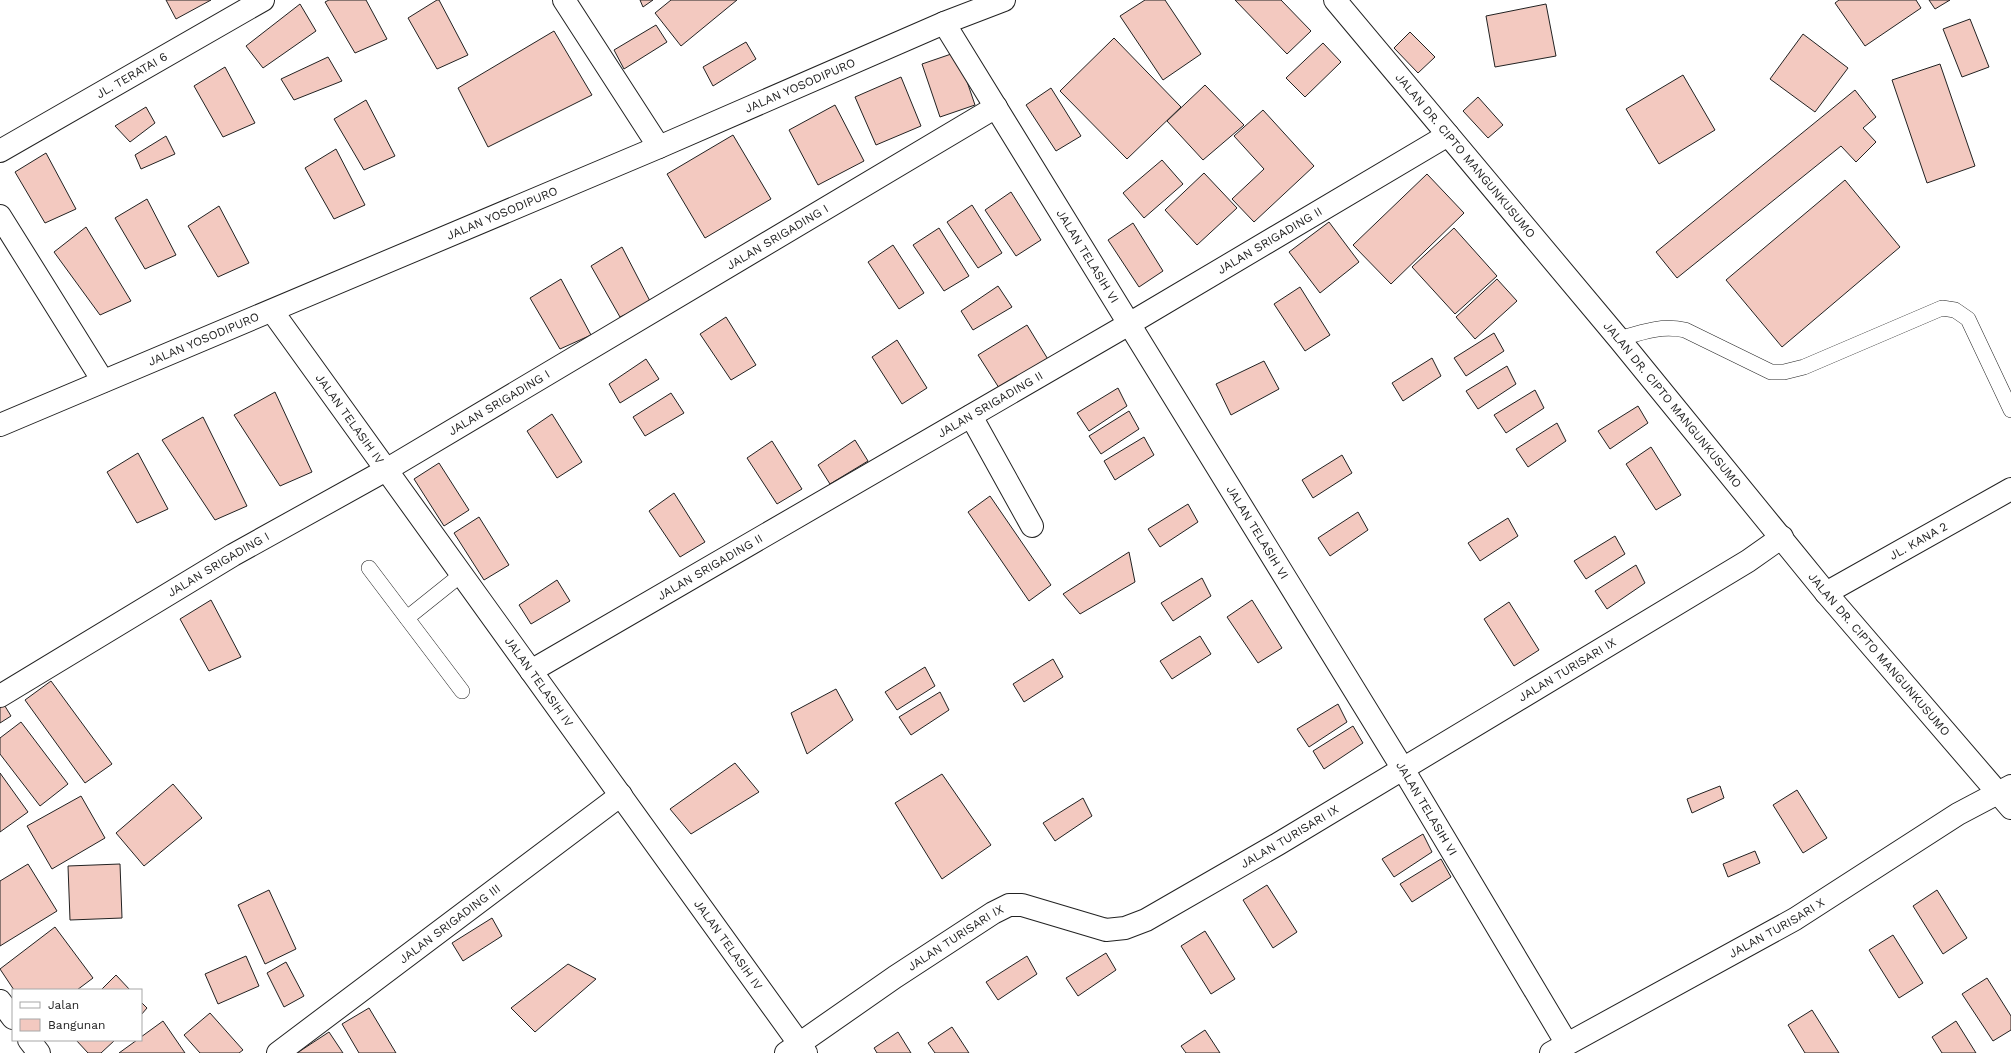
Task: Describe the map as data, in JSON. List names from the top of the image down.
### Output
{
  "streets": {
    "street": [
      "JL. TERATAI 6",
      "JALAN YOSODIPURO",
      "JALAN DR. CIPTO MANGUNKUSUMO",
      "JALAN SRIGADING I",
      "JALAN SRIGADING II",
      "JALAN TELASIH VI",
      "JALAN TELASIH IV",
      "JL. KANA 2",
      "JALAN TURISARI IX",
      "JALAN SRIGADING III",
      "JALAN TURISARI X"
    ]
  },
  "crossings": [
    ["JALAN YOSODIPURO", "JALAN TELASIH VI"],
    ["JALAN YOSODIPURO", "JALAN TELASIH IV"],
    ["JALAN DR. CIPTO MANGUNKUSUMO", "JALAN SRIGADING II"],
    ["JALAN DR. CIPTO MANGUNKUSUMO", "JL. KANA 2"],
    ["JALAN DR. CIPTO MANGUNKUSUMO", "JALAN TURISARI IX"],
    ["JALAN DR. CIPTO MANGUNKUSUMO", "JALAN TURISARI X"],
    ["JALAN SRIGADING I", "JALAN TELASIH VI"],
    ["JALAN SRIGADING I", "JALAN TELASIH IV"],
    ["JALAN SRIGADING II", "JALAN TELASIH VI"],
    ["JALAN SRIGADING II", "JALAN TELASIH IV"],
    ["JALAN TELASIH VI", "JALAN TURISARI IX"],
    ["JALAN TELASIH VI", "JALAN TURISARI X"],
    ["JALAN TELASIH IV", "JALAN TURISARI IX"],
    ["JALAN TELASIH IV", "JALAN SRIGADING III"]
  ],
  "legend": ["Jalan", "Bangunan"]
}
